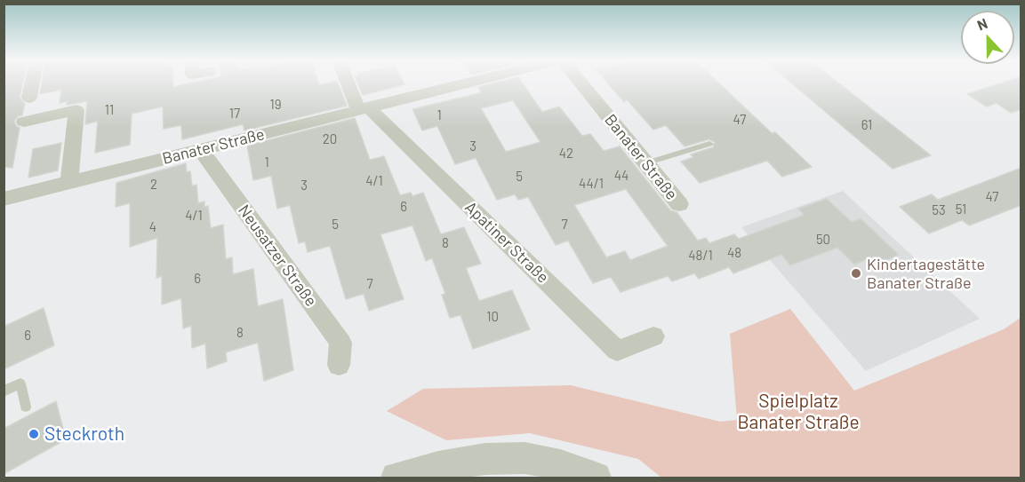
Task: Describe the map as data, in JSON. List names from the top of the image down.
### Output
{
  "streets": {
    "street": ["Banater Straße", "Apatiner Straße", "Neusatzer Straße"]
  },
  "crossings": [
    ["Banater Straße", "Apatiner Straße"],
    ["Banater Straße", "Neusatzer Straße"]
  ],
  "parks": ["Spielplatz Banater Straße"],
  "places": ["Kindertagestätte Banater Straße", "Steckroth"],
  "house_numbers": [
    "19",
    "11",
    "17",
    "1",
    "47",
    "61",
    "20",
    "3",
    "42",
    "1",
    "44",
    "5",
    "4/1",
    "44/1",
    "2",
    "3",
    "47",
    "6",
    "51",
    "53",
    "4/1",
    "5",
    "7",
    "4",
    "50",
    "8",
    "48",
    "48/1",
    "6",
    "7",
    "10",
    "8",
    "6"
  ],
  "north": "top"
}
